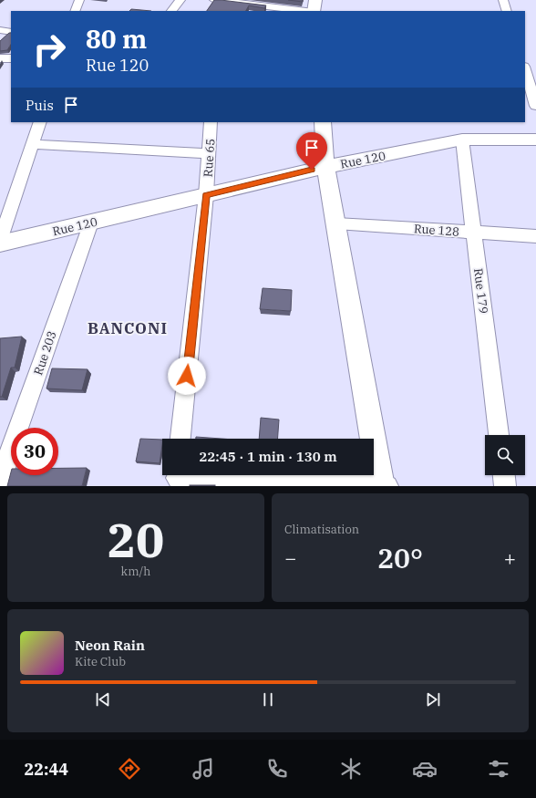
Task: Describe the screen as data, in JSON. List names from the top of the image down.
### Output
{
  "streets": {
    "main road": ["Rue 120"],
    "street": [
      "Rue 65",
      "Rue 128",
      "Rue 179",
      "Rue 203"
    ]
  },
  "crossings": [
    ["Rue 65", "Rue 120"],
    ["Rue 120", "Rue 179"],
    ["Rue 120", "Rue 203"],
    ["Rue 128", "Rue 179"]
  ],
  "districts": ["BANCONI"],
  "page": {
    "turn": ["80 m", "Rue 120"],
    "then": "Puis",
    "limit": "30",
    "trip": "22:45 · 1 min · 130 m",
    "tile": [
      ["20", "km/h"],
      "Climatisation"
    ],
    "heat": ["−", "20°", "+"],
    "song": ["Neon Rain", "Kite Club"],
    "tabs": "22:44"
  }
}
